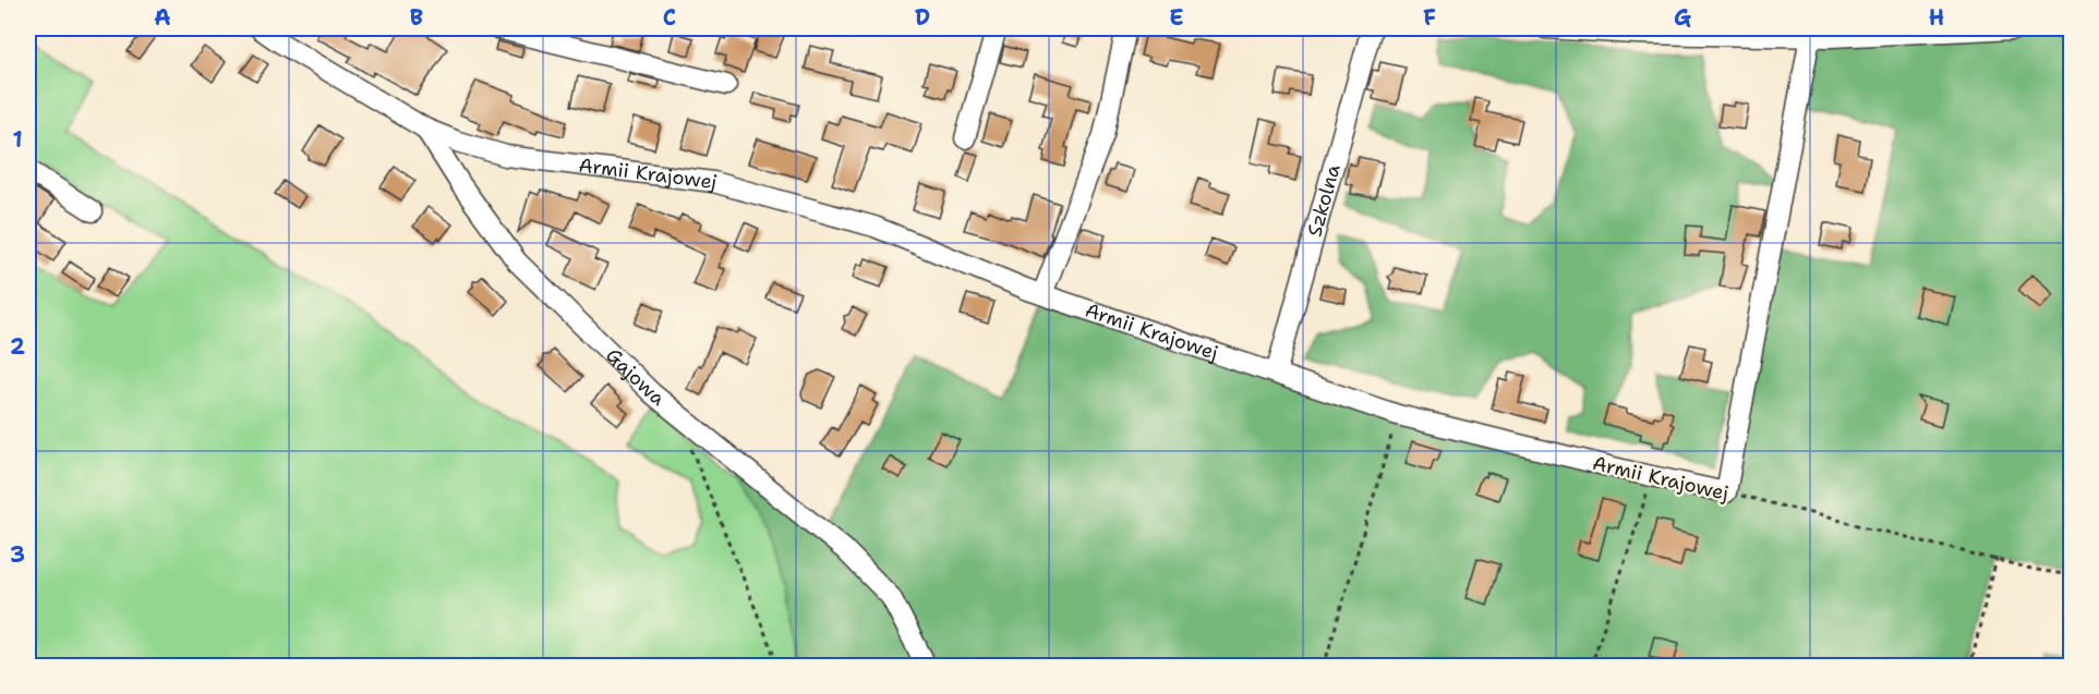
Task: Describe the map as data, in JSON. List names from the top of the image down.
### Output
{
  "streets": {
    "street": ["Armii Krajowej", "Szkolna", "Gajowa"]
  },
  "crossings": [
    ["Armii Krajowej", "Szkolna"],
    ["Armii Krajowej", "Gajowa"]
  ],
  "grid": {
    "columns": [
      "A",
      "B",
      "C",
      "D",
      "E",
      "F",
      "G",
      "H"
    ],
    "rows": ["1", "2", "3"]
  }
}
